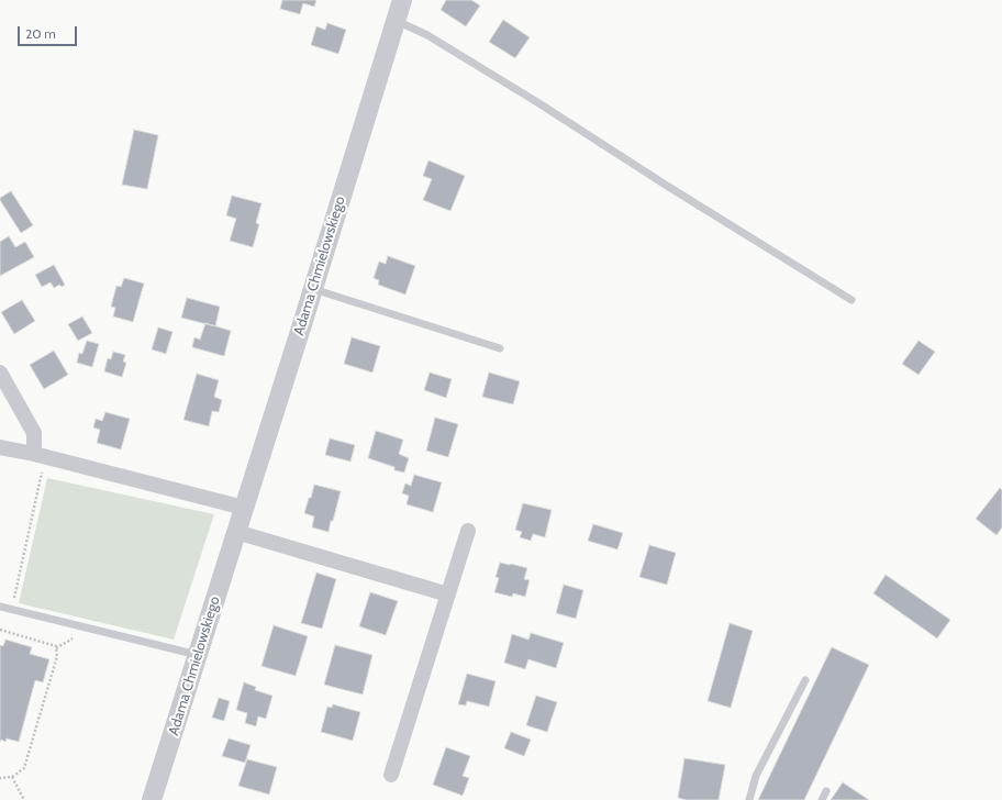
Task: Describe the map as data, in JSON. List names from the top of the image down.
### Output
{
  "streets": {
    "street": ["Adama Chmielowskiego"]
  },
  "scale_bar": "20 m"
}
